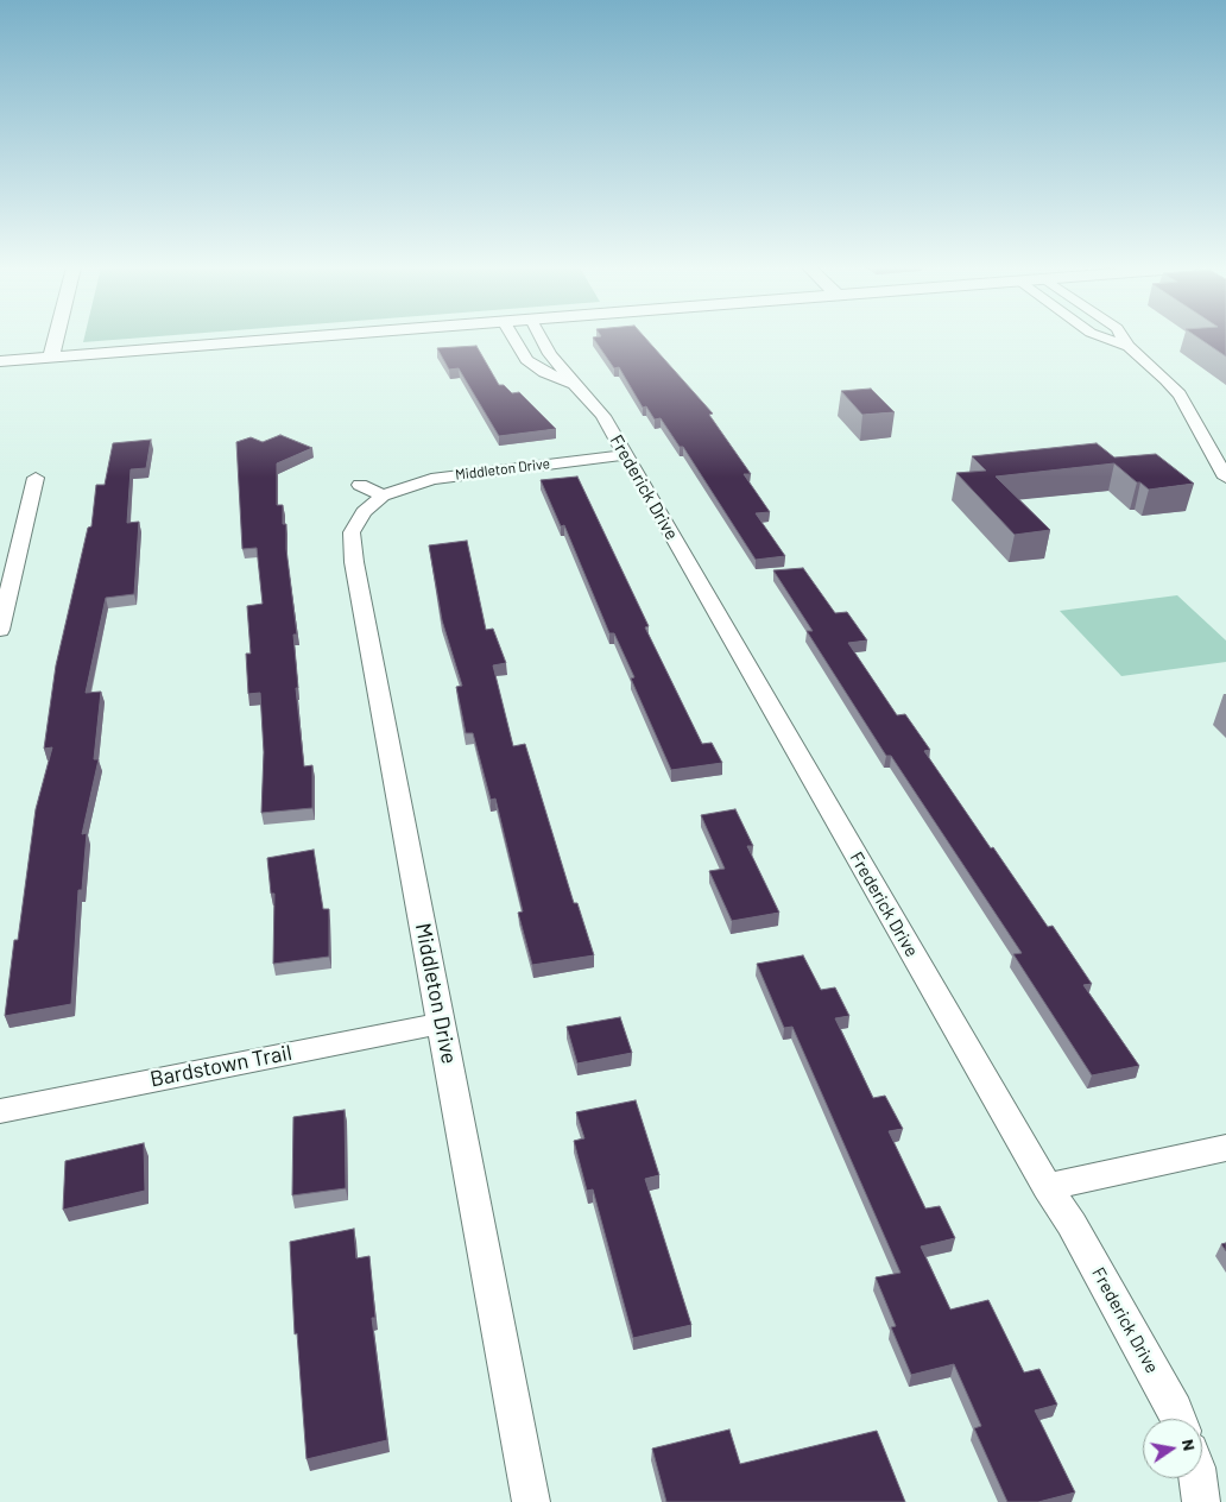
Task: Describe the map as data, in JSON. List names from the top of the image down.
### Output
{
  "streets": {
    "street": ["Middleton Drive", "Frederick Drive", "Bardstown Trail"]
  },
  "crossings": [
    ["Middleton Drive", "Frederick Drive"],
    ["Middleton Drive", "Bardstown Trail"]
  ],
  "north": "right"
}
